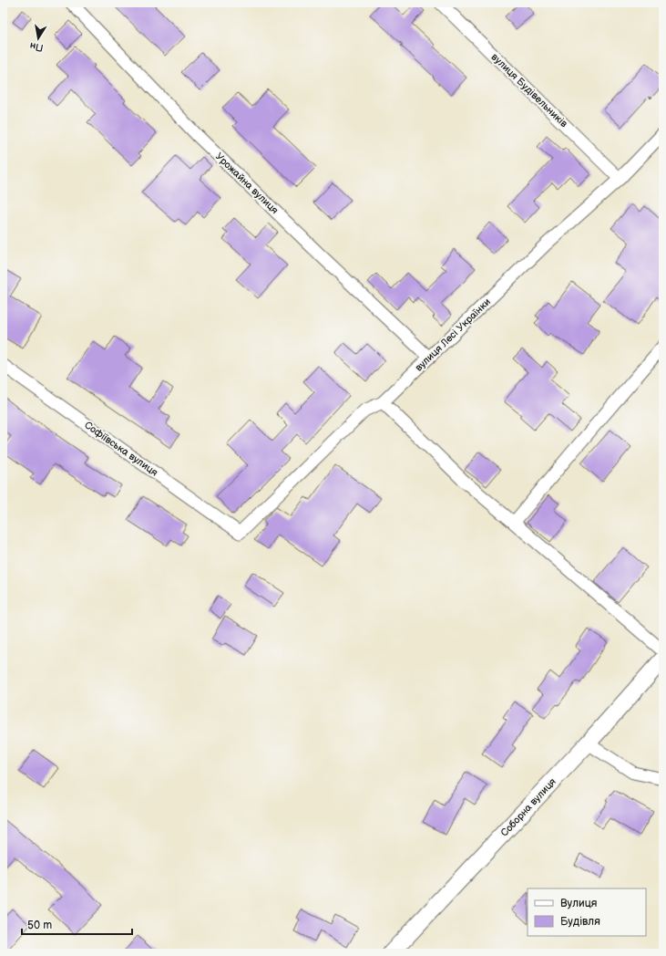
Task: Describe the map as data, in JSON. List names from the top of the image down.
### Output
{
  "streets": {
    "street": [
      "вулиця Будівельників",
      "Урожайна вулиця",
      "вулиця Лесі Українки",
      "Софіївська вулиця",
      "Соборна вулиця"
    ]
  },
  "crossings": [
    ["вулиця Будівельників", "вулиця Лесі Українки"],
    ["Урожайна вулиця", "вулиця Лесі Українки"],
    ["вулиця Лесі Українки", "Софіївська вулиця"]
  ],
  "legend": ["Вулиця", "Будівля"],
  "scale_bar": "50 m",
  "north": "bottom"
}
